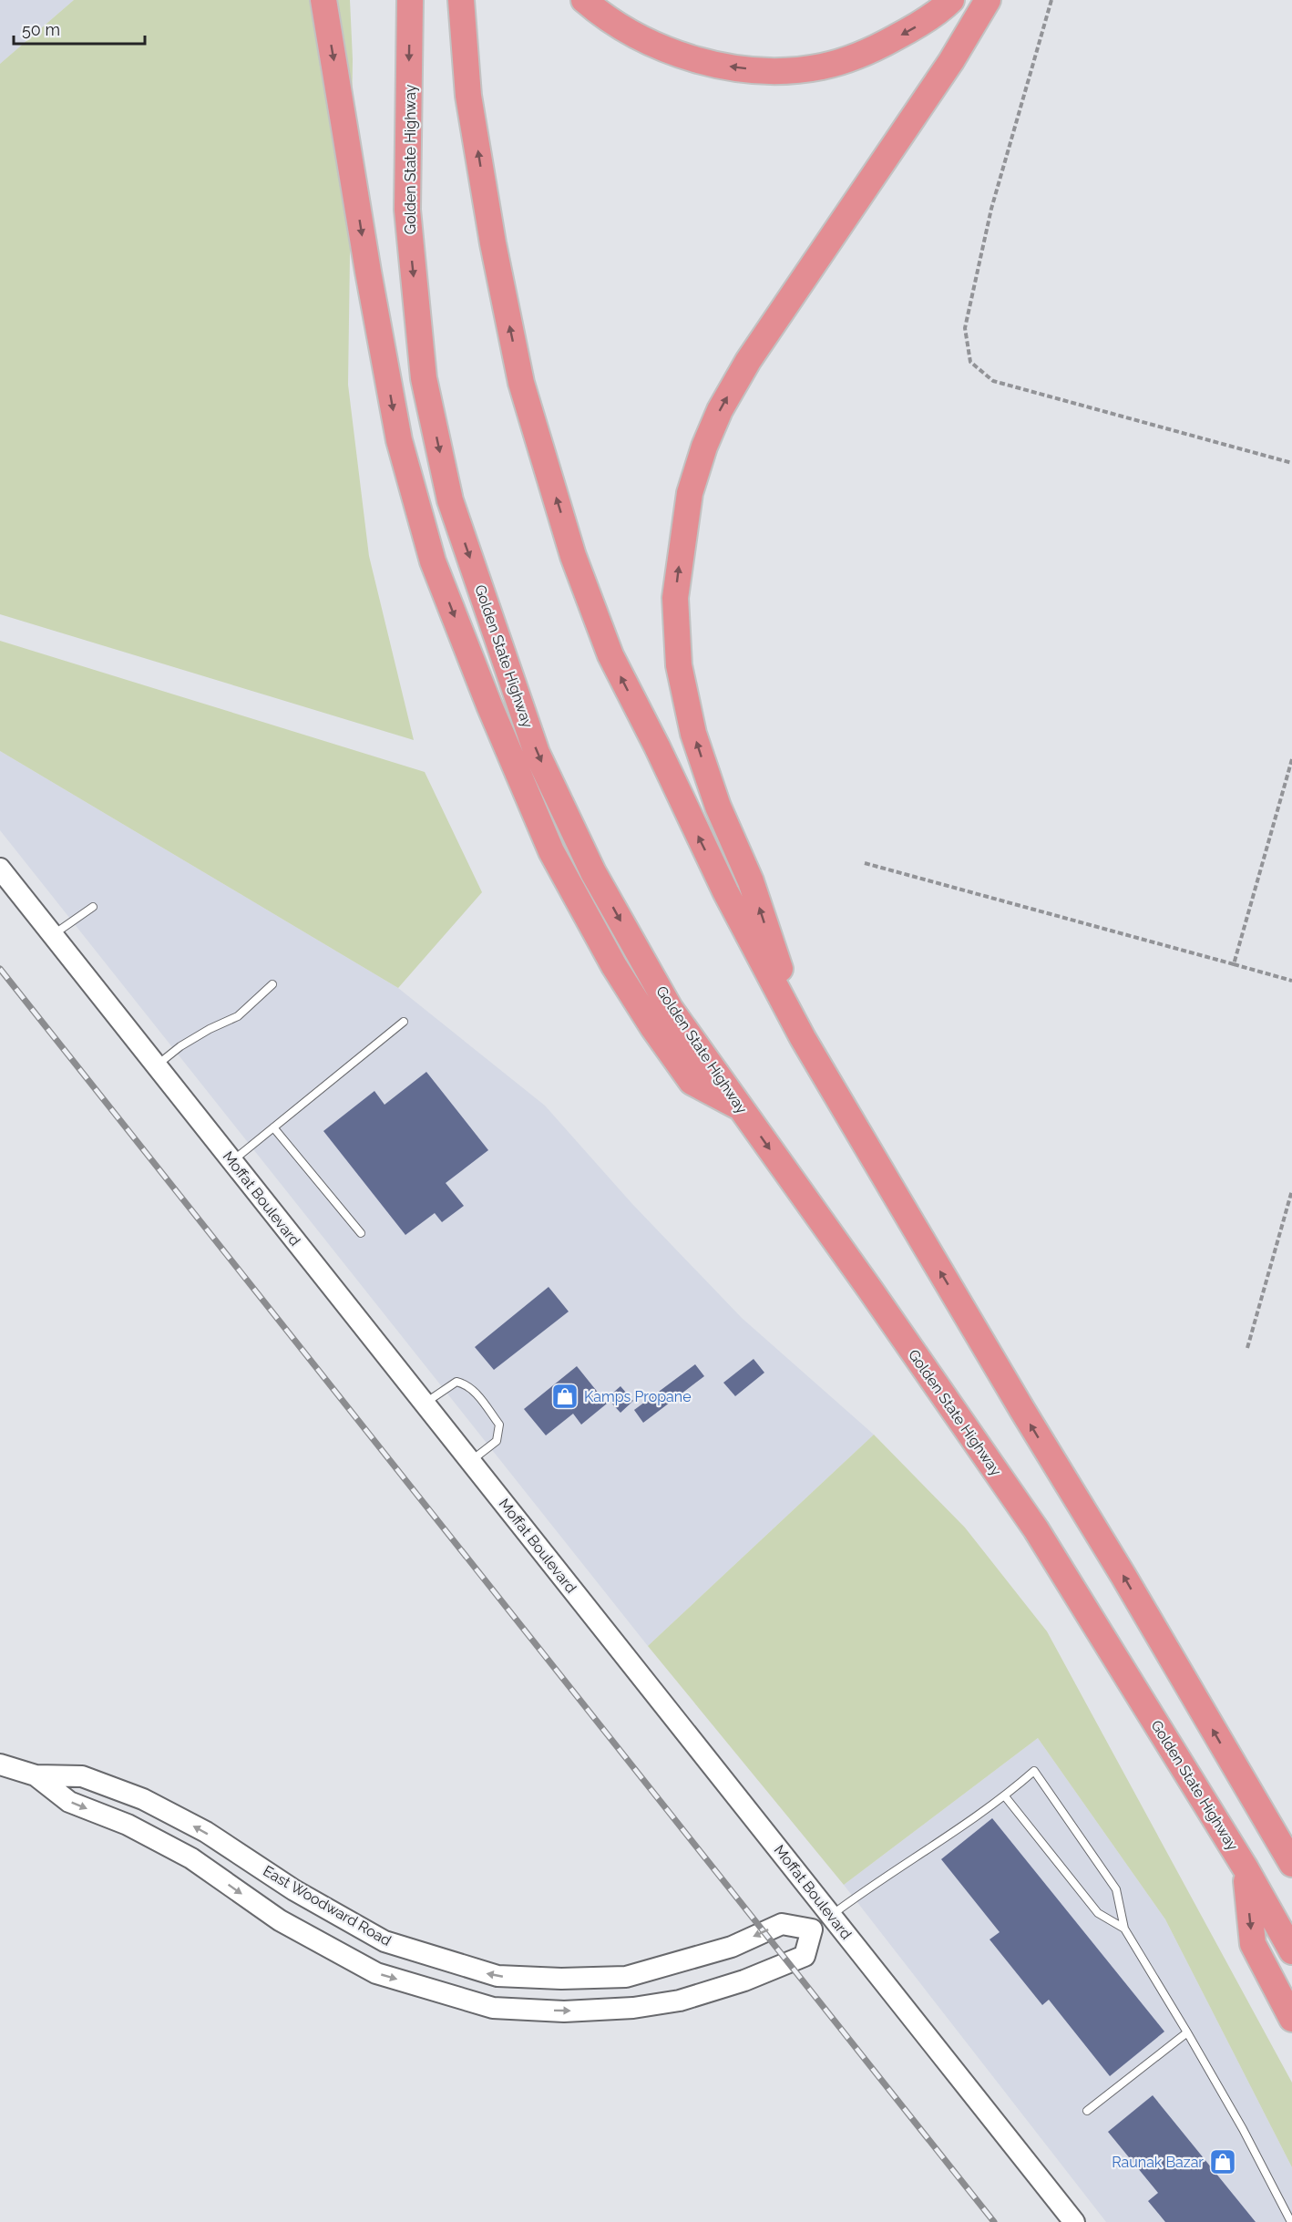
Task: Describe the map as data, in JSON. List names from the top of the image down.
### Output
{
  "streets": {
    "highway": ["Golden State Highway"],
    "street": ["Moffat Boulevard", "East Woodward Road"]
  },
  "places": {
    "shop": ["Kamps Propane", "Raunak Bazar"]
  },
  "scale_bar": "50 m"
}
